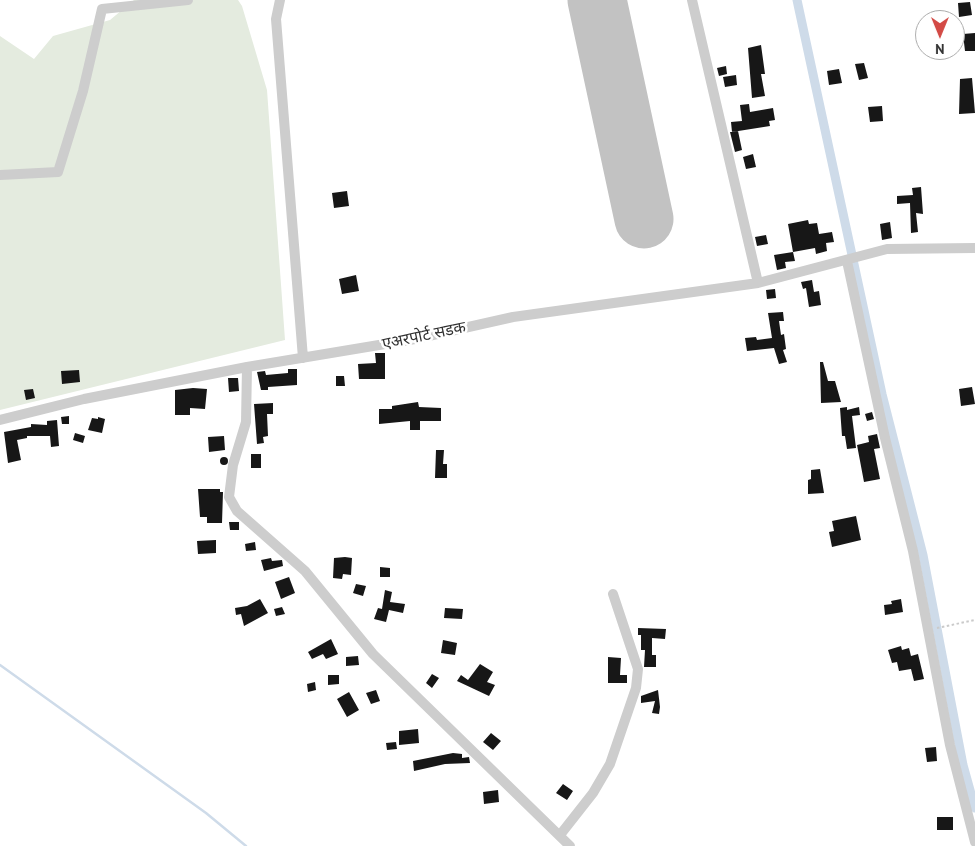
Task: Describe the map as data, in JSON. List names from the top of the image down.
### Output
{
  "streets": {
    "street": ["एअरपोर्ट सडक"]
  },
  "north": "bottom"
}
